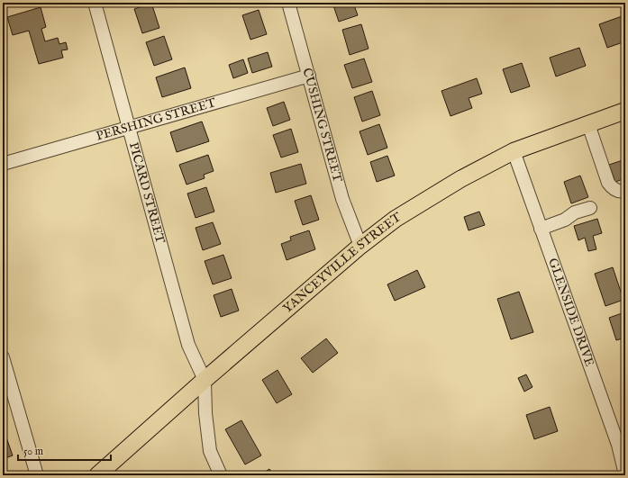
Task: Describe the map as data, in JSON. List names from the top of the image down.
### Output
{
  "streets": {
    "main road": ["YANCEYVILLE STREET"],
    "street": [
      "PERSHING STREET",
      "CUSHING STREET",
      "PICARD STREET",
      "GLENSIDE DRIVE"
    ]
  },
  "crossings": [
    ["PERSHING STREET", "CUSHING STREET"],
    ["PERSHING STREET", "PICARD STREET"],
    ["CUSHING STREET", "YANCEYVILLE STREET"],
    ["PICARD STREET", "YANCEYVILLE STREET"],
    ["YANCEYVILLE STREET", "GLENSIDE DRIVE"]
  ],
  "scale_bar": "50 m"
}
